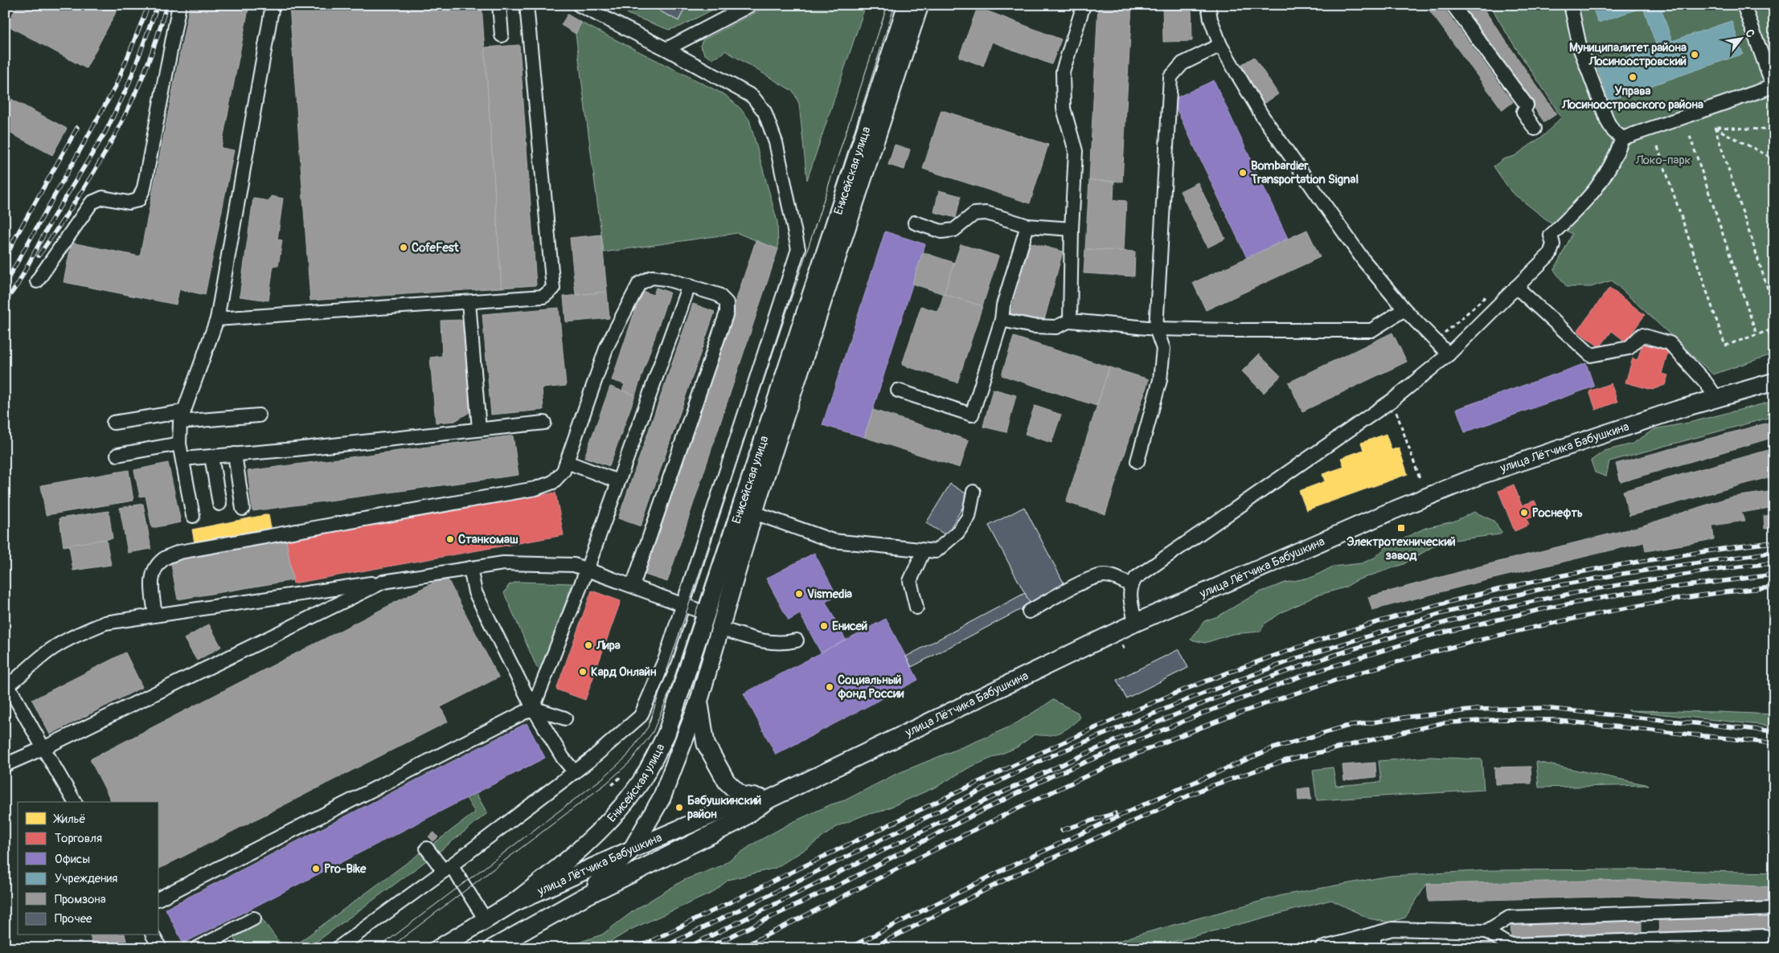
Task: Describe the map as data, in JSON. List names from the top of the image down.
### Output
{
  "streets": {
    "main road": ["Енисейская улица", "улица Лётчика Бабушкина"]
  },
  "crossings": [
    ["Енисейская улица", "улица Лётчика Бабушкина"]
  ],
  "parks": ["Локо-парк"],
  "places": {
    "other": [
      "Муниципалитет района Лосиноостровский",
      "Управа Лосиноостровского района",
      "Bombardier Transportation Signal",
      "CofeFest",
      "Роснефть",
      "Станкомаш",
      "Vismedia",
      "Енисей",
      "Лира",
      "Кард Онлайн",
      "Социальный фонд России",
      "Бабушкинский район",
      "Pro-Bike"
    ],
    "transit": ["Электротехнический завод"]
  },
  "legend": [
    "Жильё",
    "Торговля",
    "Офисы",
    "Учреждения",
    "Промзона",
    "Прочее"
  ],
  "north": "top right"
}
